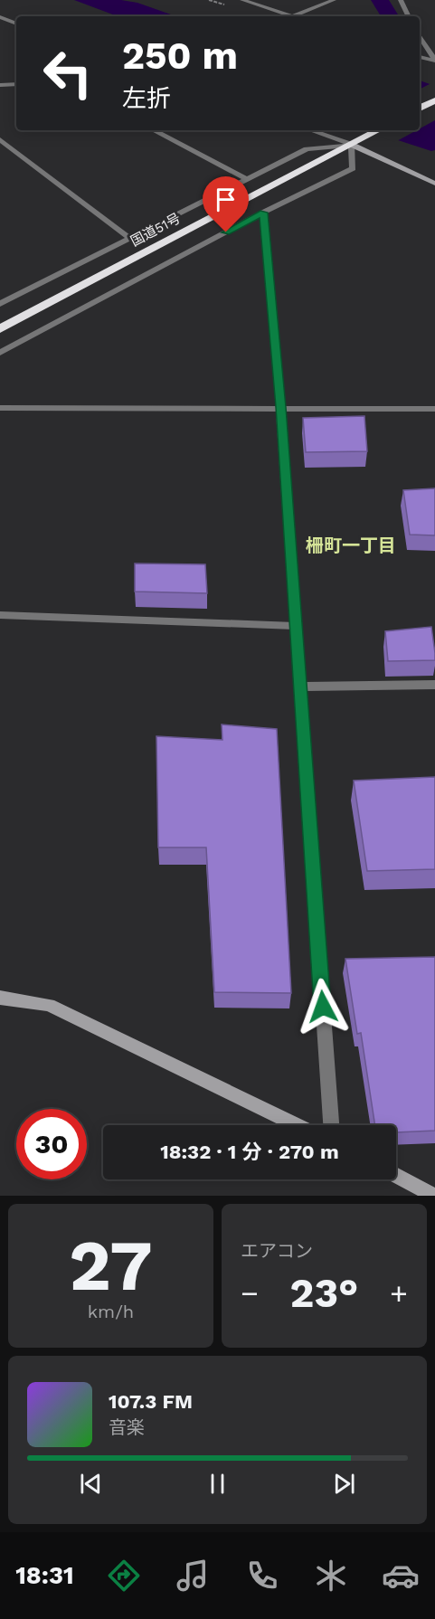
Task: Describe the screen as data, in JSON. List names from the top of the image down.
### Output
{
  "streets": {
    "highway": ["国道51号"]
  },
  "districts": ["柵町一丁目"],
  "page": {
    "turn": ["250 m", "左折"],
    "limit": "30",
    "trip": "18:32 · 1 分 · 270 m",
    "tile": [
      ["27", "km/h"],
      "エアコン"
    ],
    "heat": ["−", "23°", "+"],
    "song": ["107.3 FM", "音楽"],
    "tabs": "18:31"
  }
}
